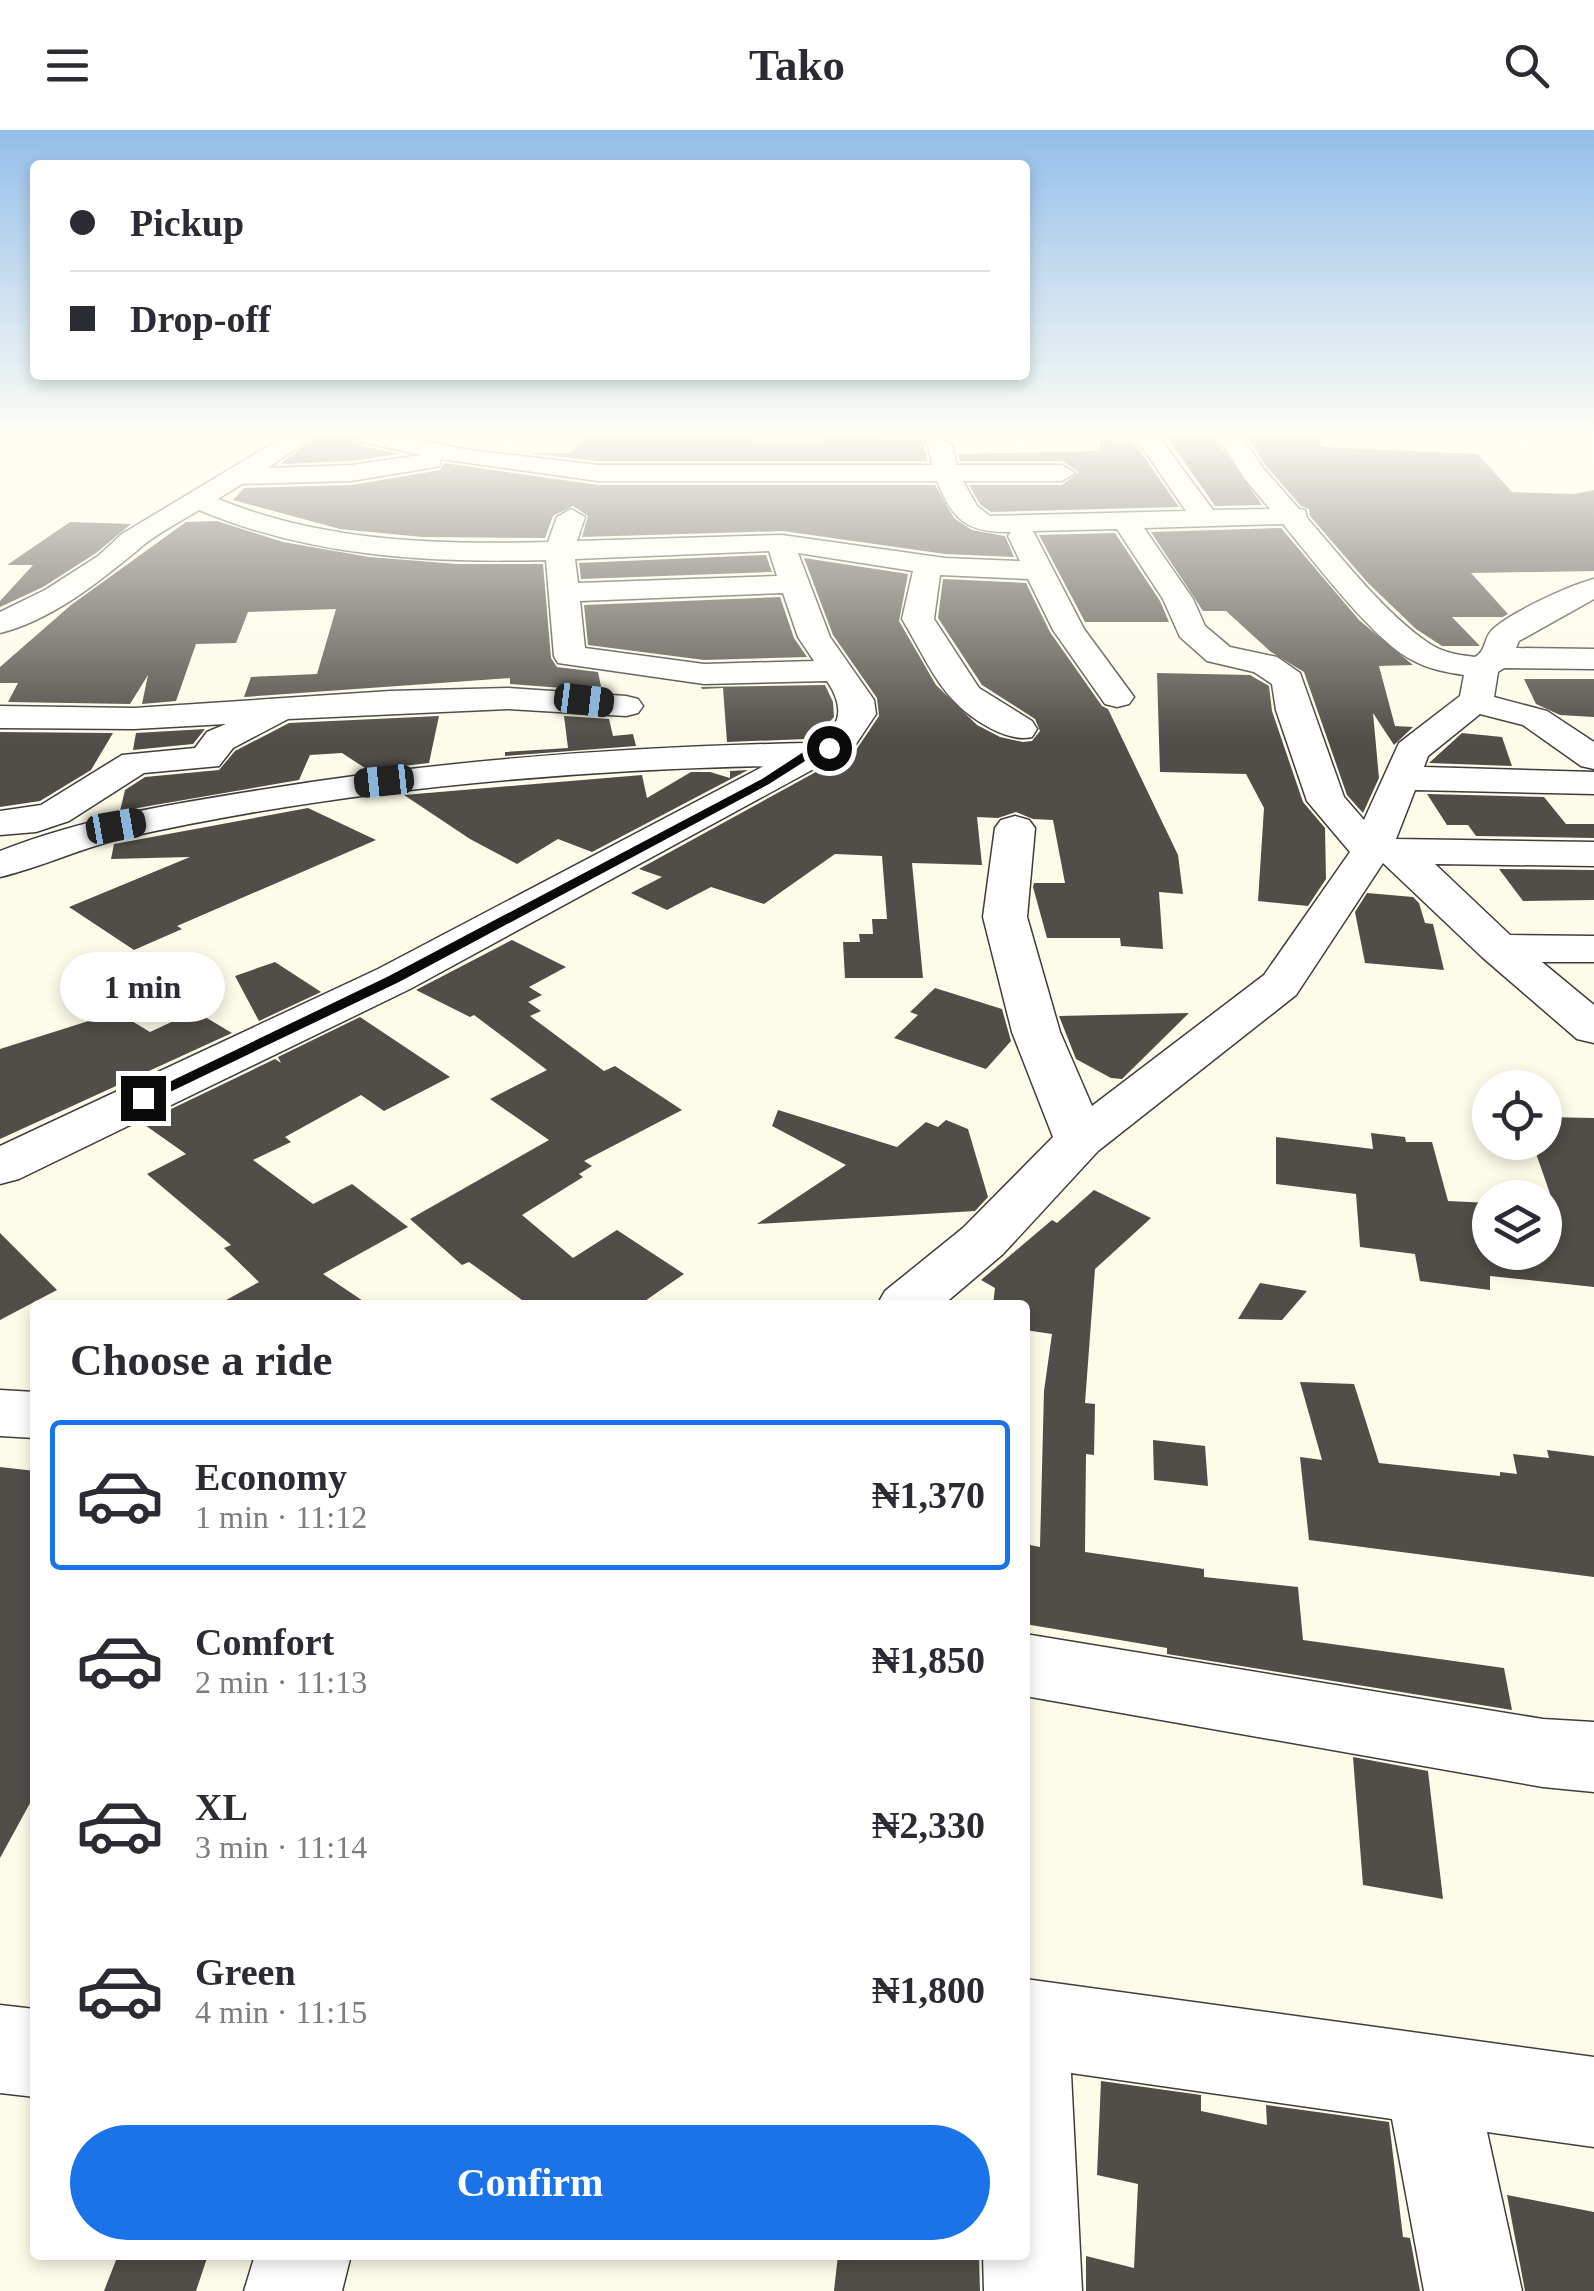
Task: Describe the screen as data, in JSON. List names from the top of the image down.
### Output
{
  "page": {
    "header": "Tako",
    "banner": ["Pickup", "Drop-off"],
    "bubble": "1 min",
    "heading": "Choose a ride",
    "list": [
      {
        "name": "Economy",
        "note": "1 min · 11:12",
        "value": "₦1,370"
      },
      {
        "name": "Comfort",
        "note": "2 min · 11:13",
        "value": "₦1,850"
      },
      {
        "name": "XL",
        "note": "3 min · 11:14",
        "value": "₦2,330"
      },
      {
        "name": "Green",
        "note": "4 min · 11:15",
        "value": "₦1,800"
      }
    ],
    "buttons": "Confirm"
  }
}
